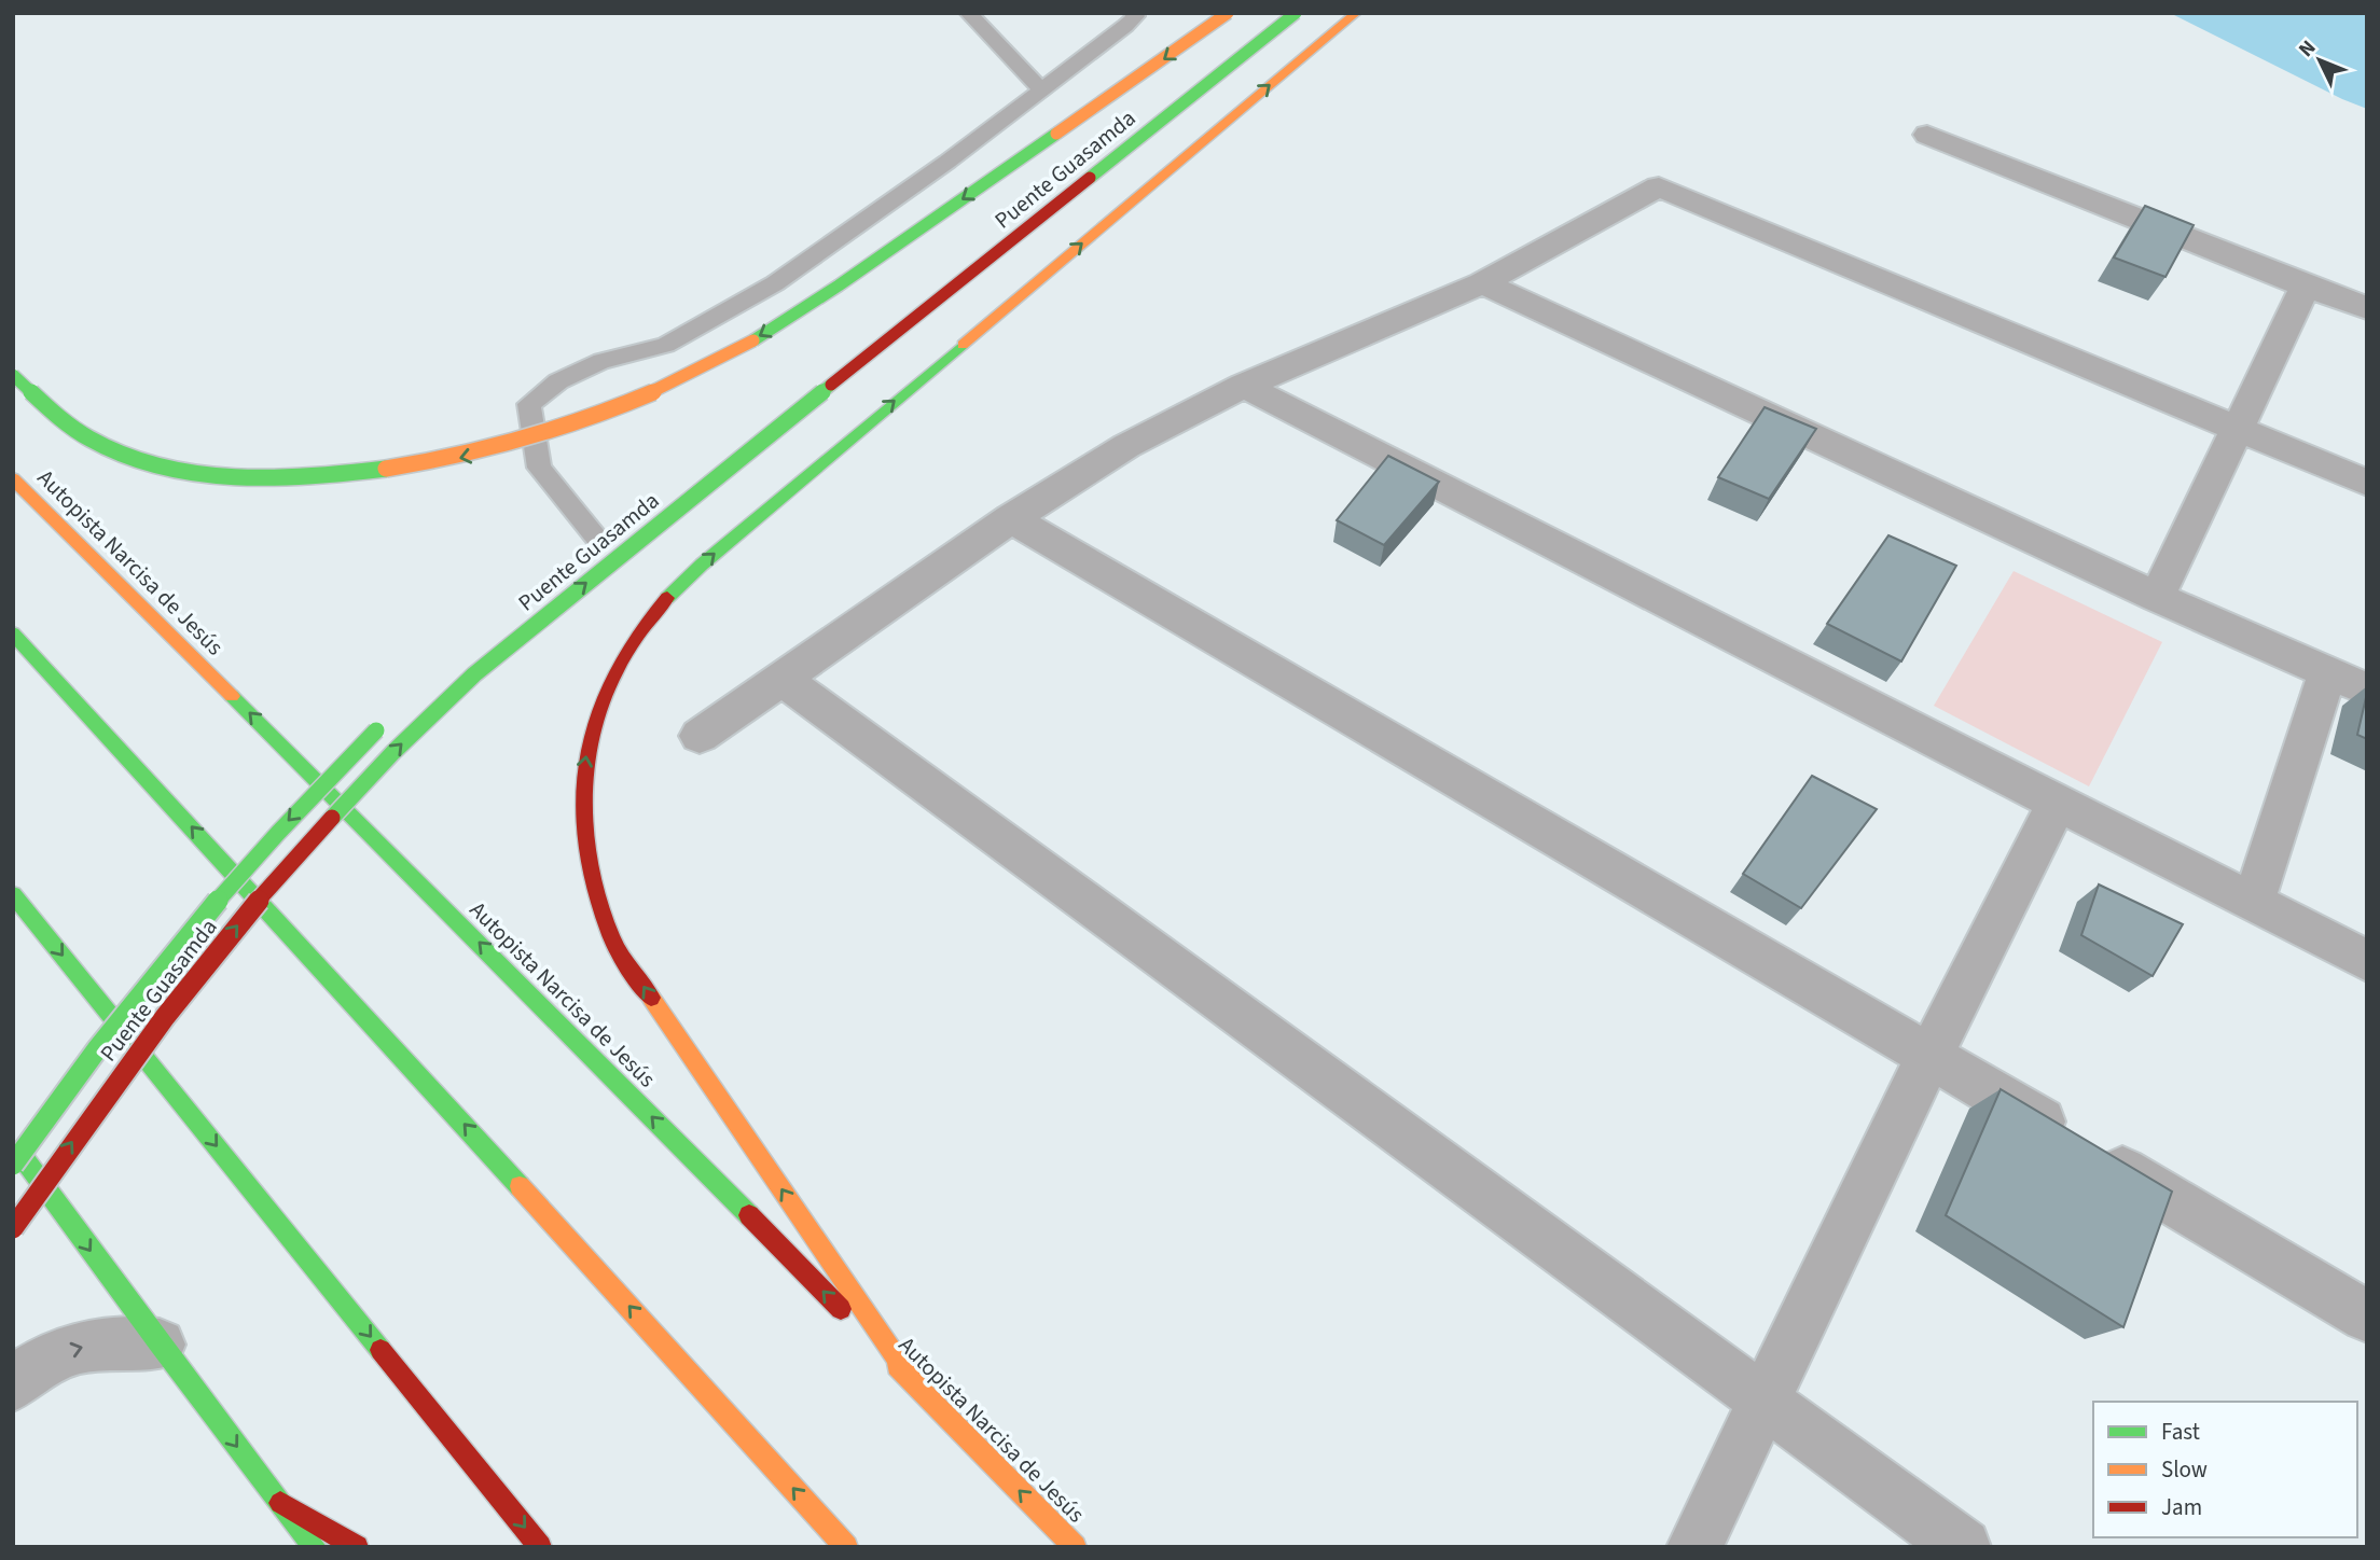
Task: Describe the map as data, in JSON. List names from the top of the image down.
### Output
{
  "streets": {
    "main road": ["Puente Guasamda", "Autopista Narcisa de Jesús"]
  },
  "legend": ["Fast", "Slow", "Jam"],
  "north": "top left"
}
